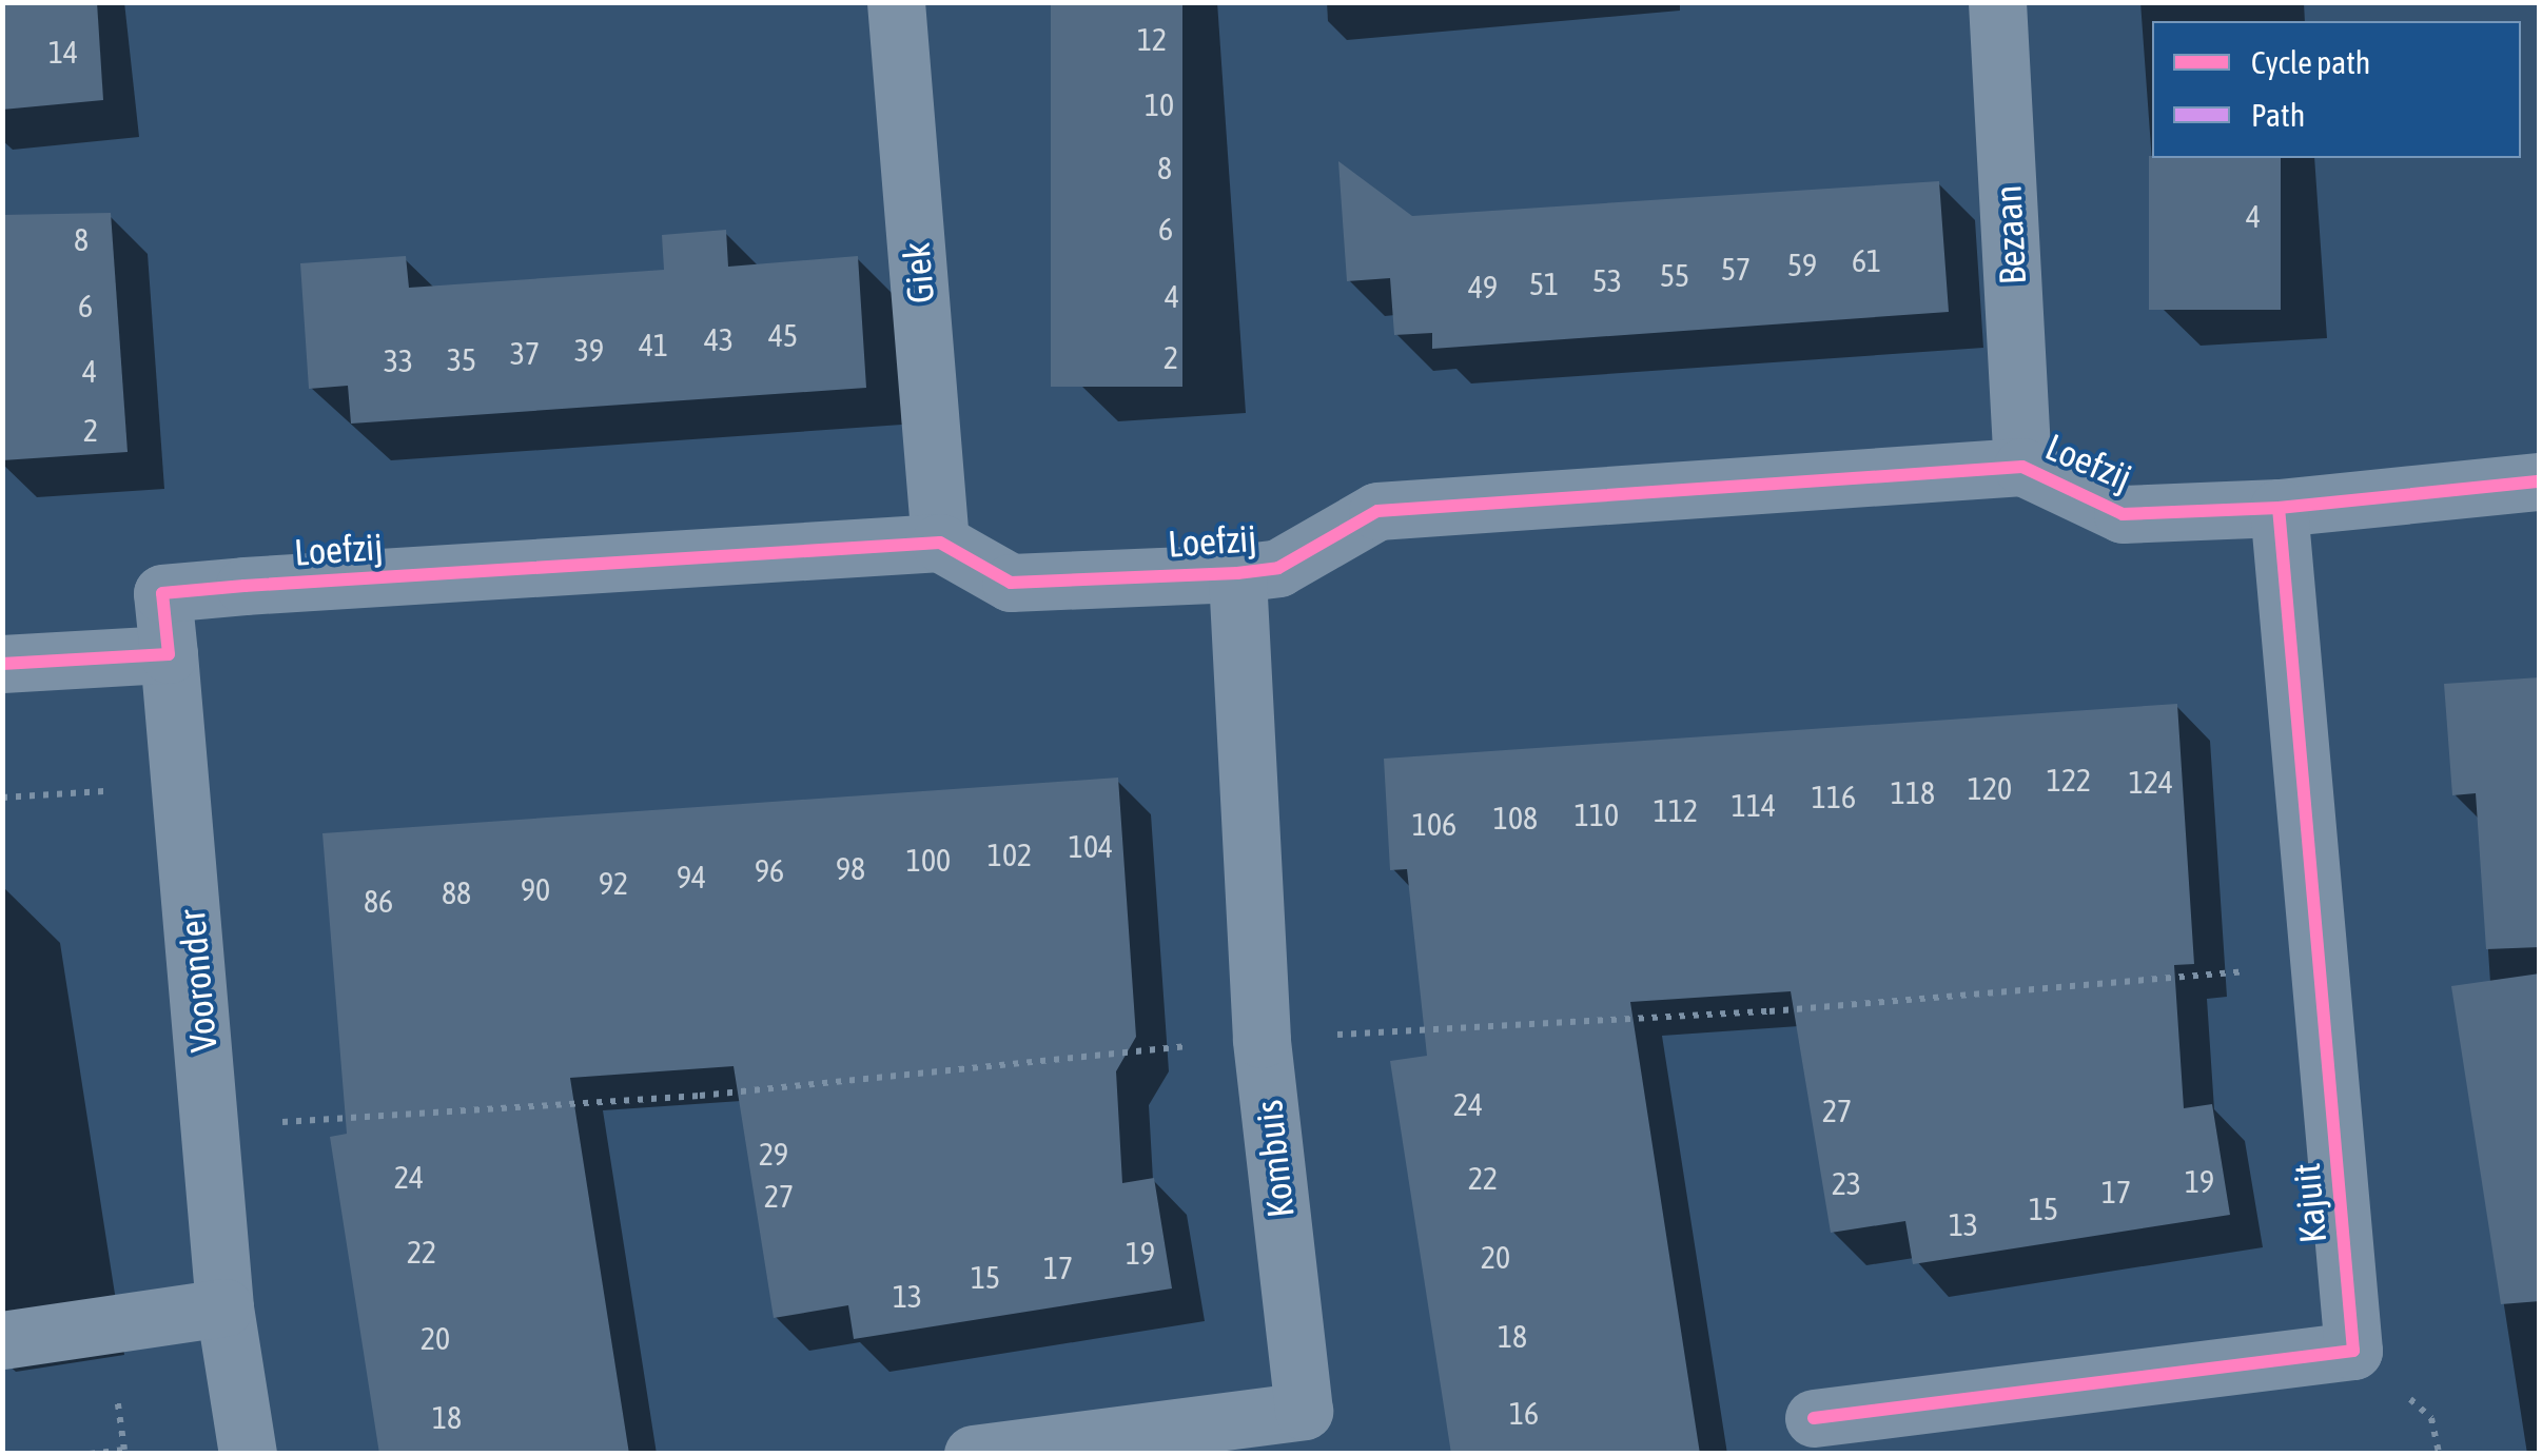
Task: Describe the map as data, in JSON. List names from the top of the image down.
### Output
{
  "streets": {
    "street": [
      "Bezaan",
      "Giek",
      "Loefzij",
      "Vooronder",
      "Kombuis",
      "Kajuit"
    ]
  },
  "crossings": [
    ["Bezaan", "Loefzij"],
    ["Giek", "Loefzij"],
    ["Loefzij", "Vooronder"],
    ["Loefzij", "Kombuis"],
    ["Loefzij", "Kajuit"]
  ],
  "house_numbers": [
    "12",
    "14",
    "10",
    "8",
    "4",
    "6",
    "8",
    "61",
    "59",
    "57",
    "55",
    "53",
    "51",
    "49",
    "4",
    "6",
    "45",
    "43",
    "41",
    "39",
    "37",
    "2",
    "35",
    "33",
    "4",
    "2",
    "122",
    "124",
    "120",
    "118",
    "116",
    "114",
    "112",
    "110",
    "108",
    "106",
    "104",
    "102",
    "100",
    "98",
    "96",
    "94",
    "92",
    "90",
    "88",
    "86",
    "24",
    "27",
    "29",
    "24",
    "22",
    "19",
    "23",
    "17",
    "27",
    "15",
    "13",
    "22",
    "19",
    "20",
    "17",
    "15",
    "13",
    "18",
    "20",
    "16",
    "18"
  ],
  "legend": ["Cycle path", "Path"]
}
